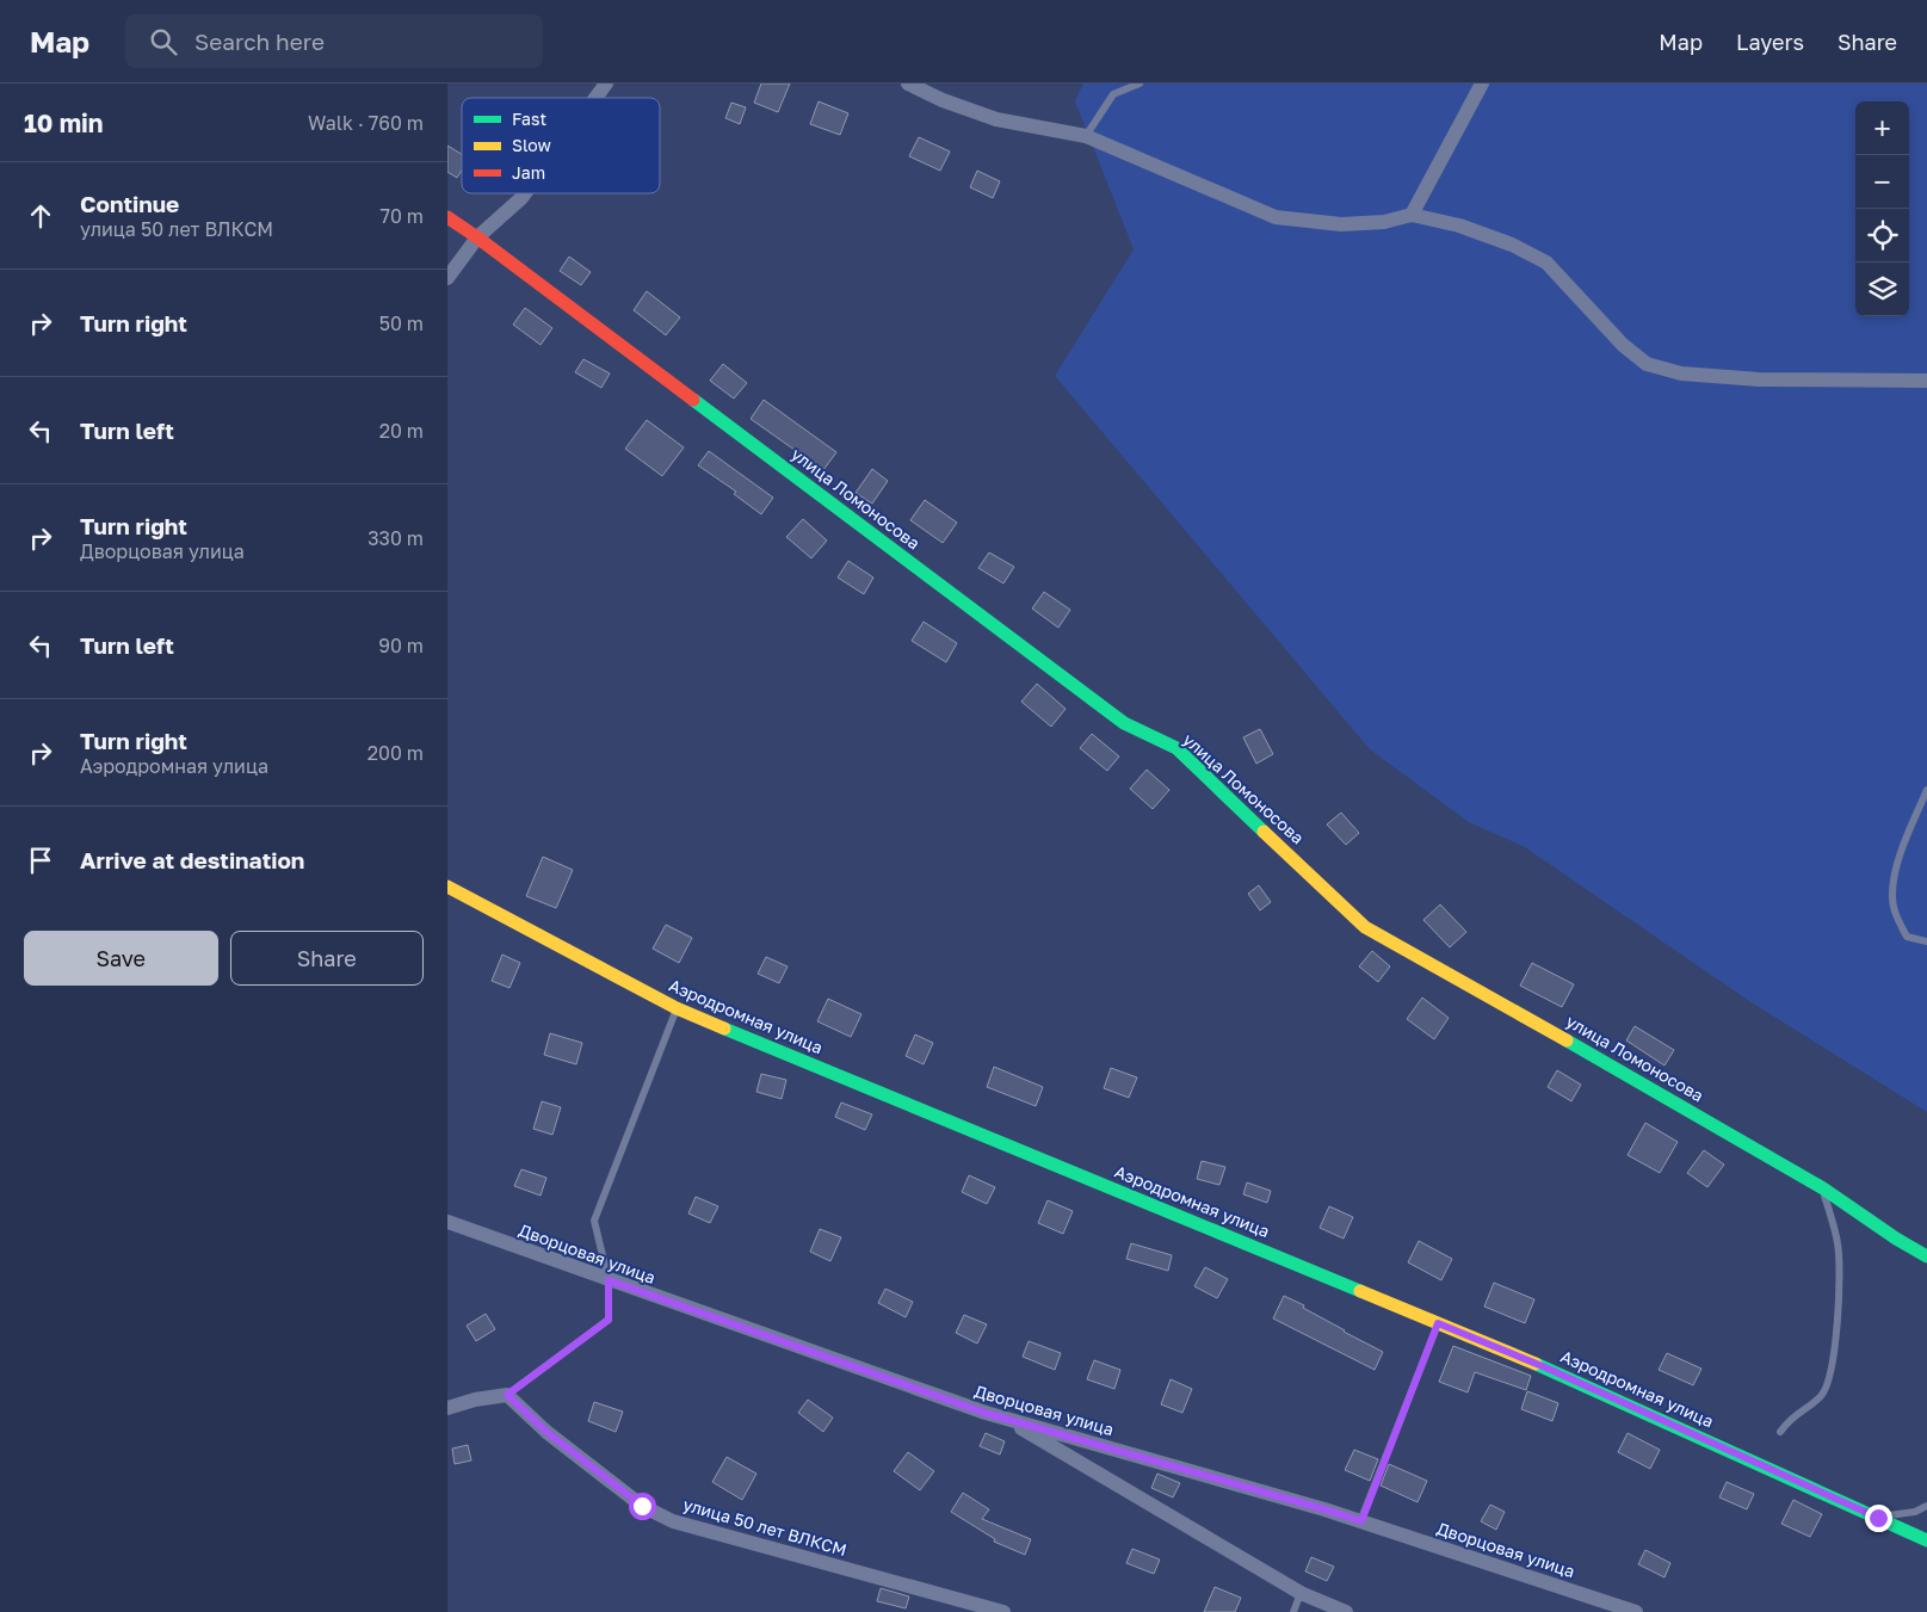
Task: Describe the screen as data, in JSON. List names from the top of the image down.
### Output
{
  "streets": {
    "street": [
      "улица Ломоносова",
      "Аэродромная улица",
      "Дворцовая улица",
      "улица 50 лет ВЛКСМ"
    ]
  },
  "legend": ["Fast", "Slow", "Jam"],
  "page": {
    "header": "Map",
    "search": "Search here",
    "nav": ["Map", "Layers", "Share"],
    "heading": ["10 min", "Walk · 760 m"],
    "map_buttons": ["+", "−"],
    "list": [
      ["Continue", "улица 50 лет ВЛКСМ", "70 m"],
      ["Turn right", "50 m"],
      ["Turn left", "20 m"],
      ["Turn right", "Дворцовая улица", "330 m"],
      ["Turn left", "90 m"],
      ["Turn right", "Аэродромная улица", "200 m"],
      "Arrive at destination"
    ],
    "buttons": ["Save", "Share"]
  }
}
